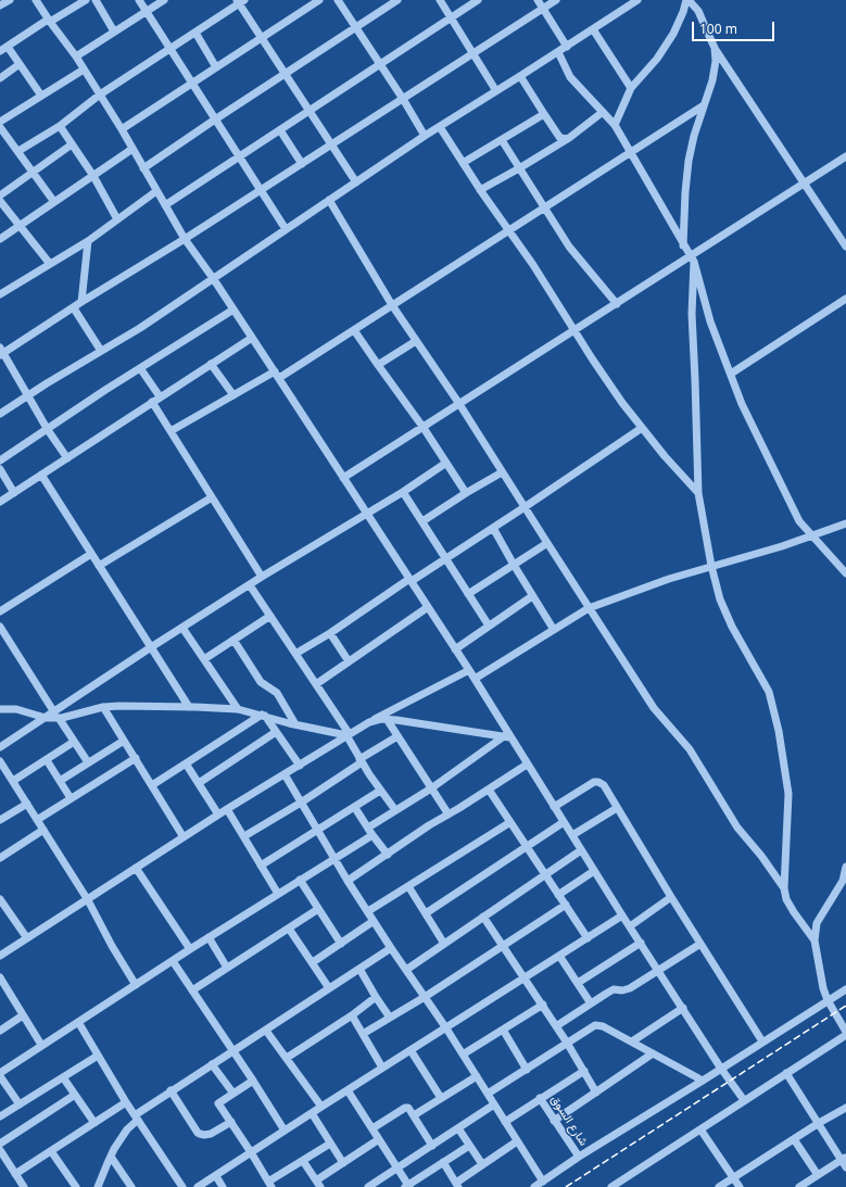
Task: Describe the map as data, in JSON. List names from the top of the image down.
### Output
{
  "streets": {
    "street": ["شارع السوق"]
  },
  "scale_bar": "100 m"
}
